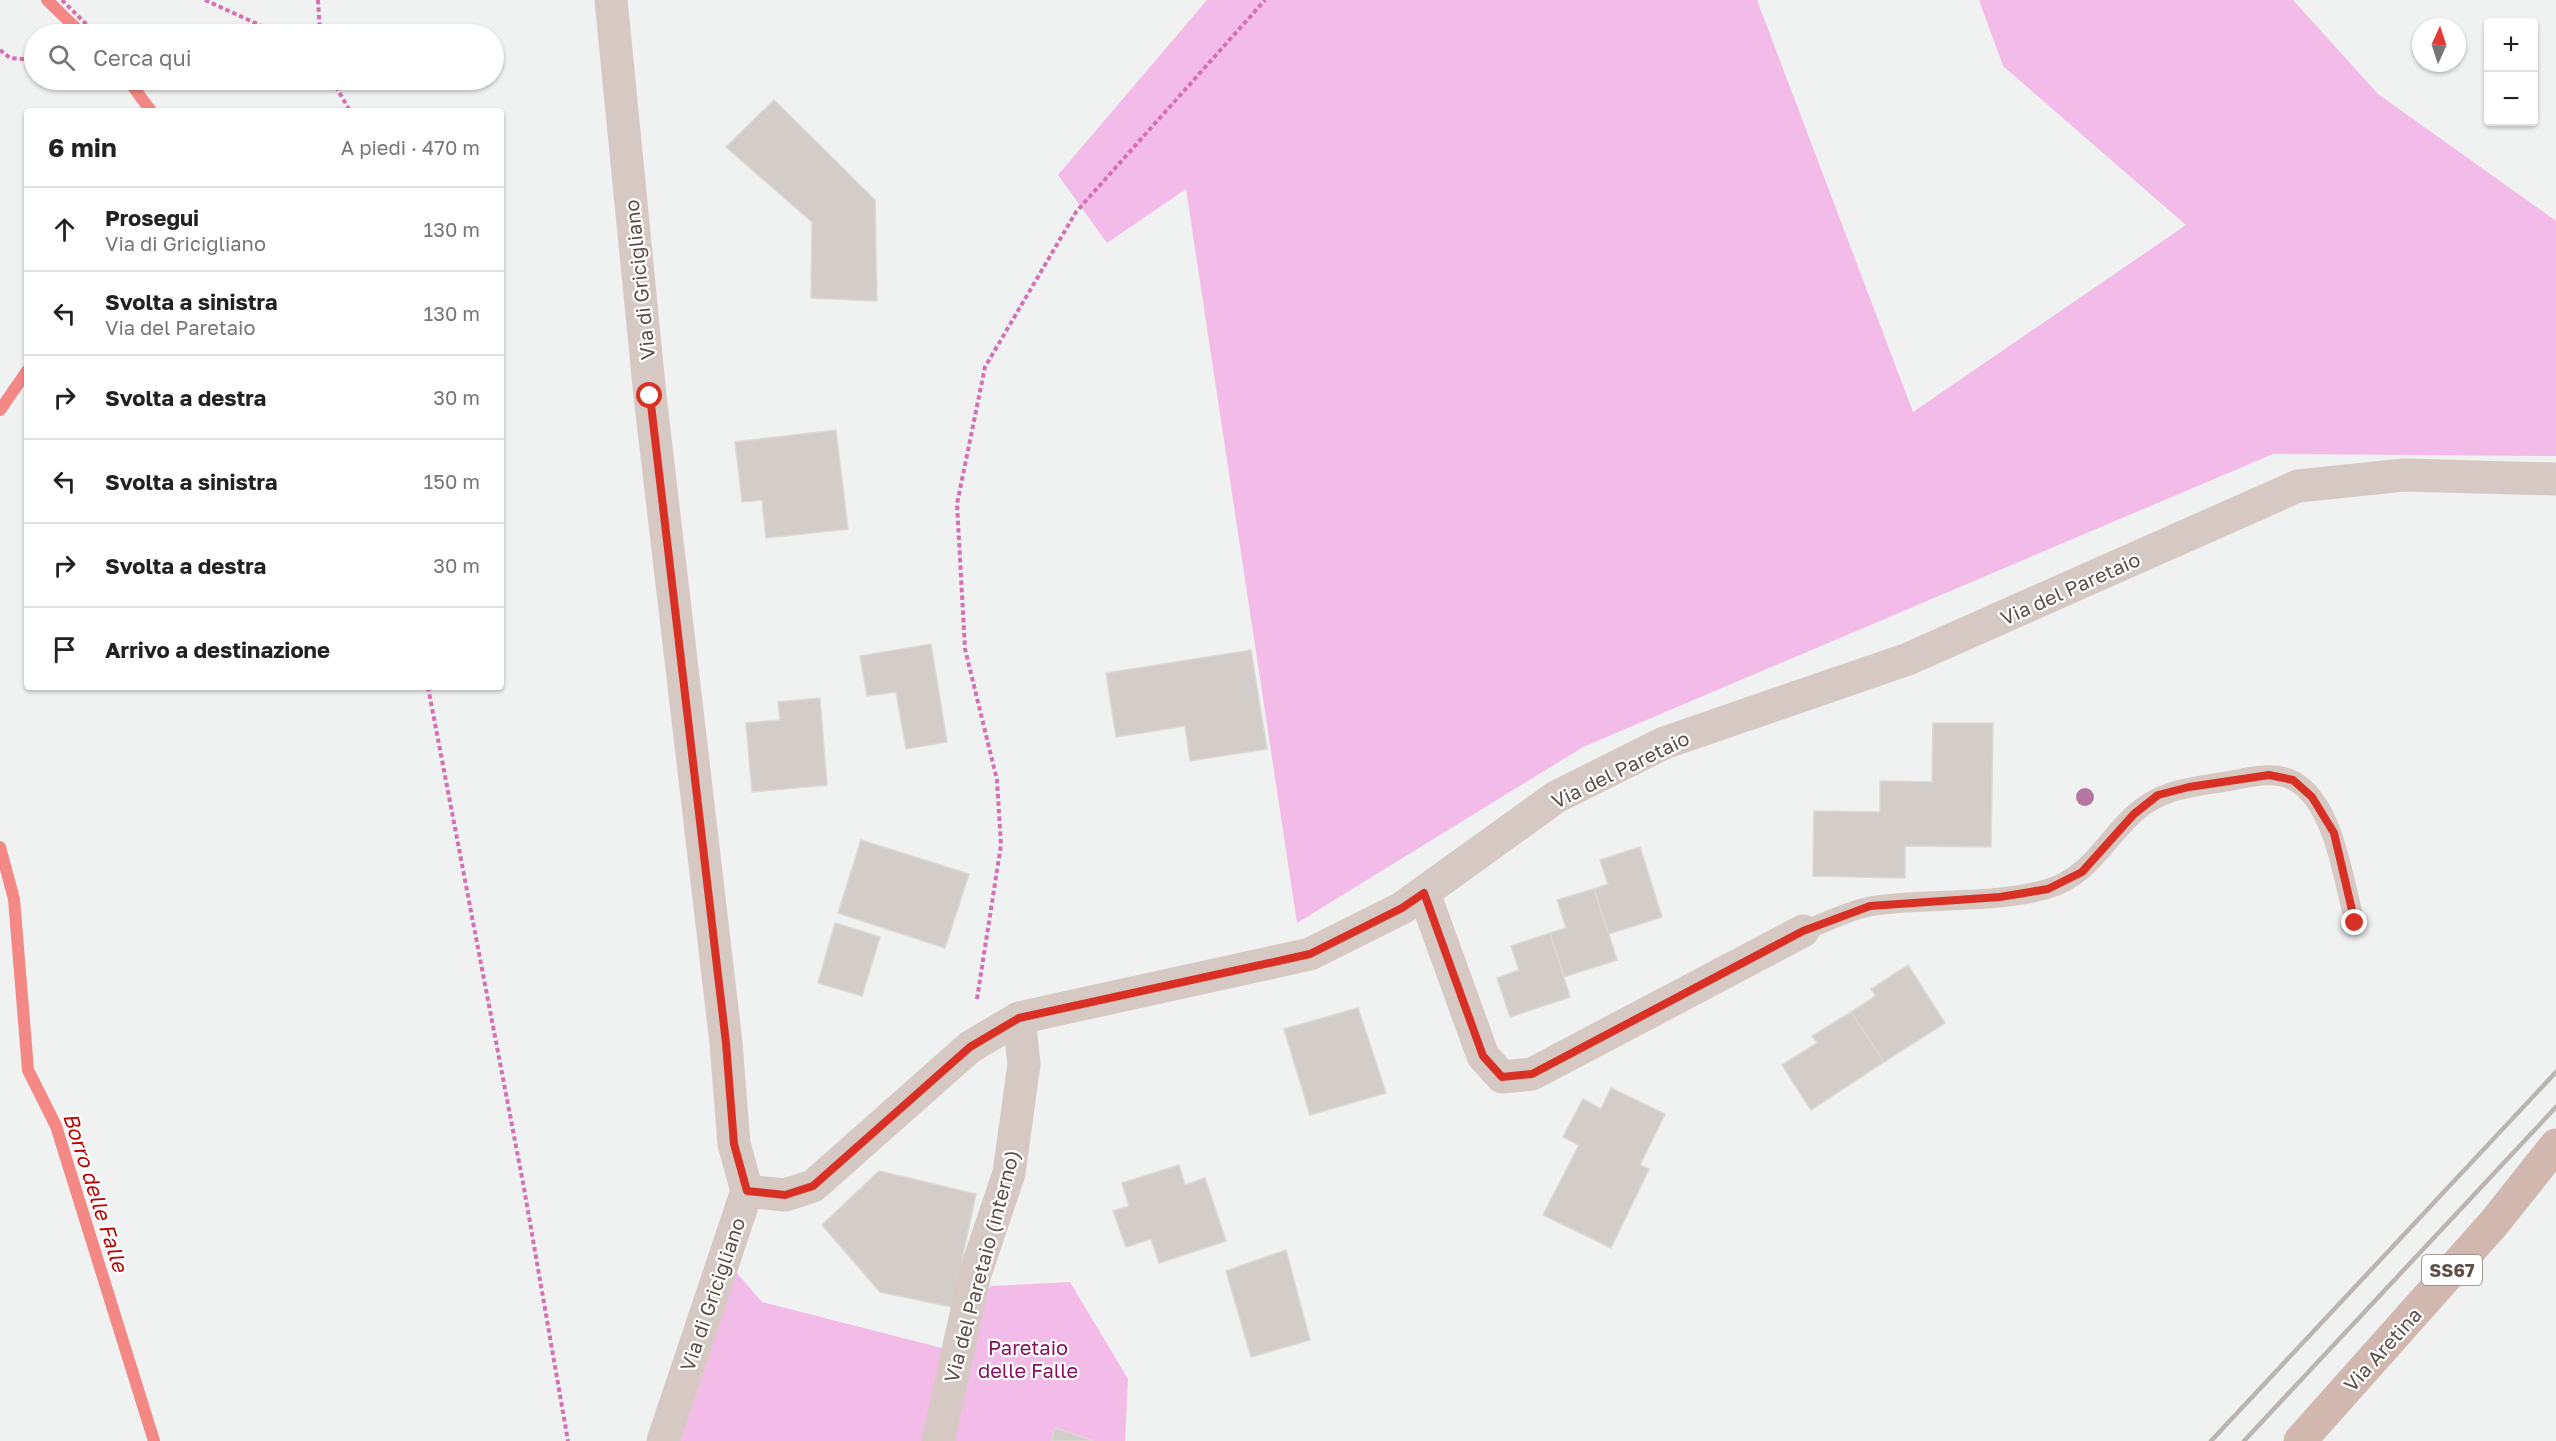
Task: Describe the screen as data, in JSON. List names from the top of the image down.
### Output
{
  "streets": {
    "main road": ["SS67", "Via Aretina"],
    "street": ["Via di Gricigliano", "Via del Paretaio", "Via del Paretaio (interno)"]
  },
  "crossings": [
    ["Via di Gricigliano", "Via del Paretaio"],
    ["Via del Paretaio", "Via del Paretaio (interno)"]
  ],
  "water": ["Borro delle Falle"],
  "parks": ["Paretaio delle Falle"],
  "north": "top",
  "page": {
    "map_buttons": ["+", "−"],
    "search": "Cerca qui",
    "heading": ["6 min", "A piedi · 470 m"],
    "list": [
      ["Prosegui", "Via di Gricigliano", "130 m"],
      ["Svolta a sinistra", "Via del Paretaio", "130 m"],
      ["Svolta a destra", "30 m"],
      ["Svolta a sinistra", "150 m"],
      ["Svolta a destra", "30 m"],
      "Arrivo a destinazione"
    ]
  }
}
